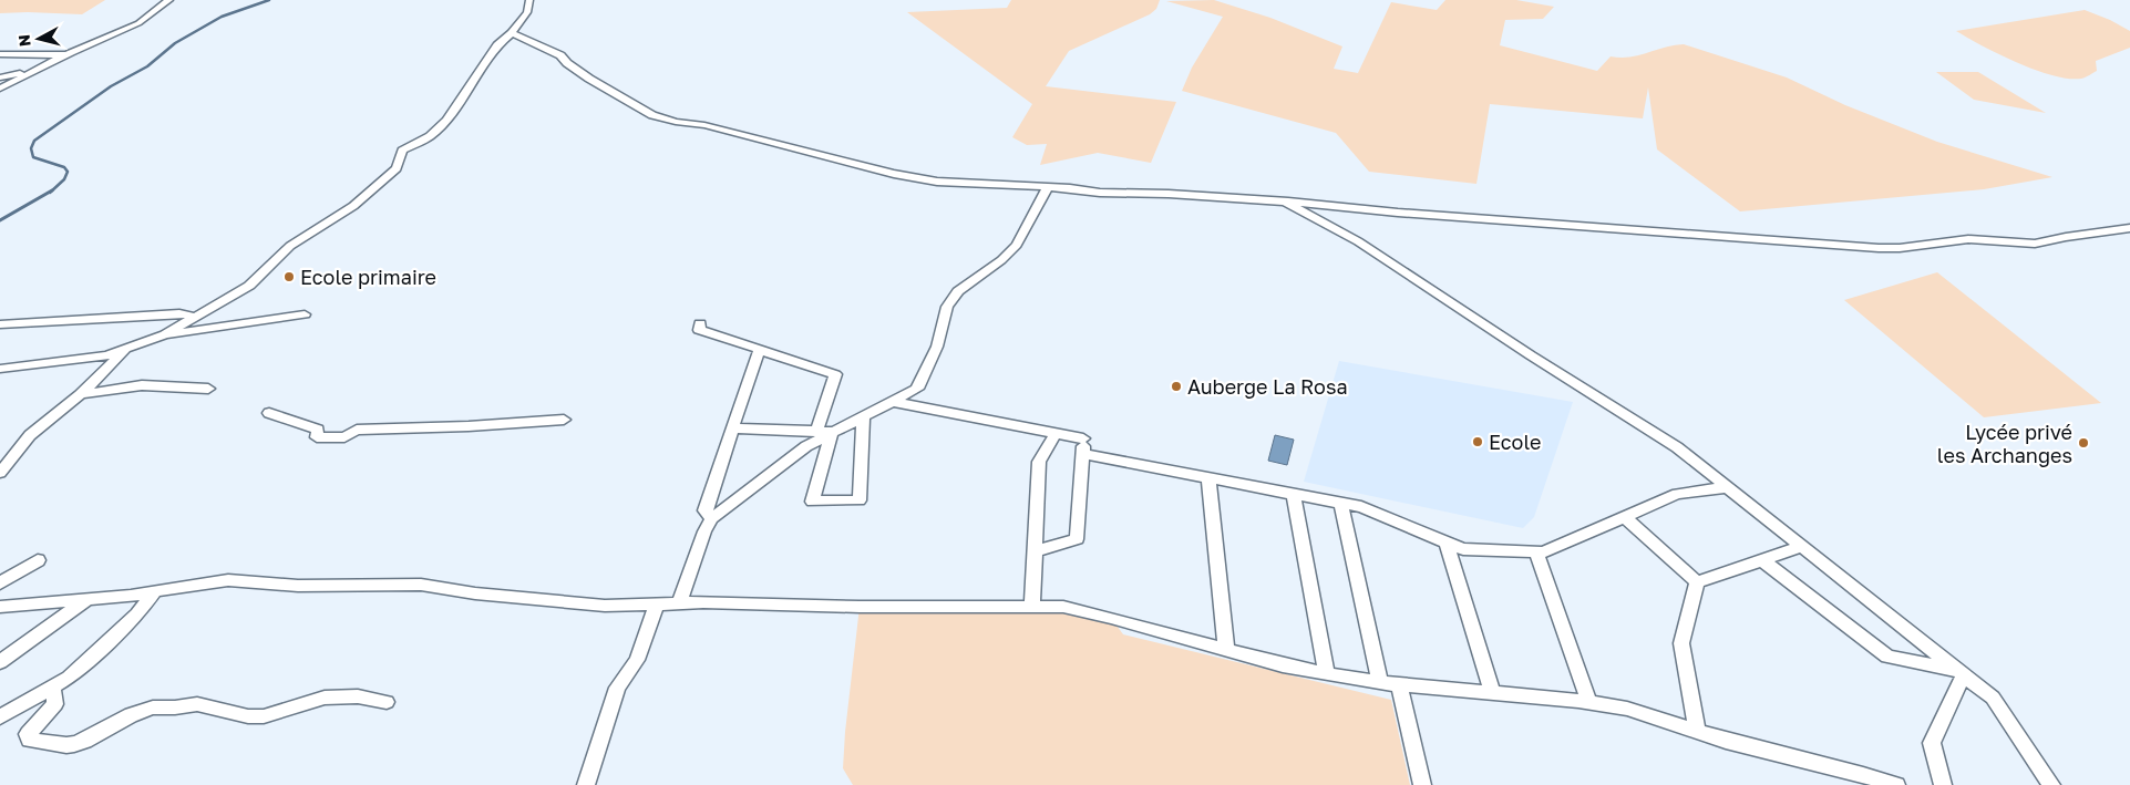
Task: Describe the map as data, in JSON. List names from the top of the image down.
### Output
{
  "places": [
    "Ecole primaire",
    "Auberge La Rosa",
    "Ecole",
    "Lycée privé les Archanges"
  ],
  "north": "left"
}
